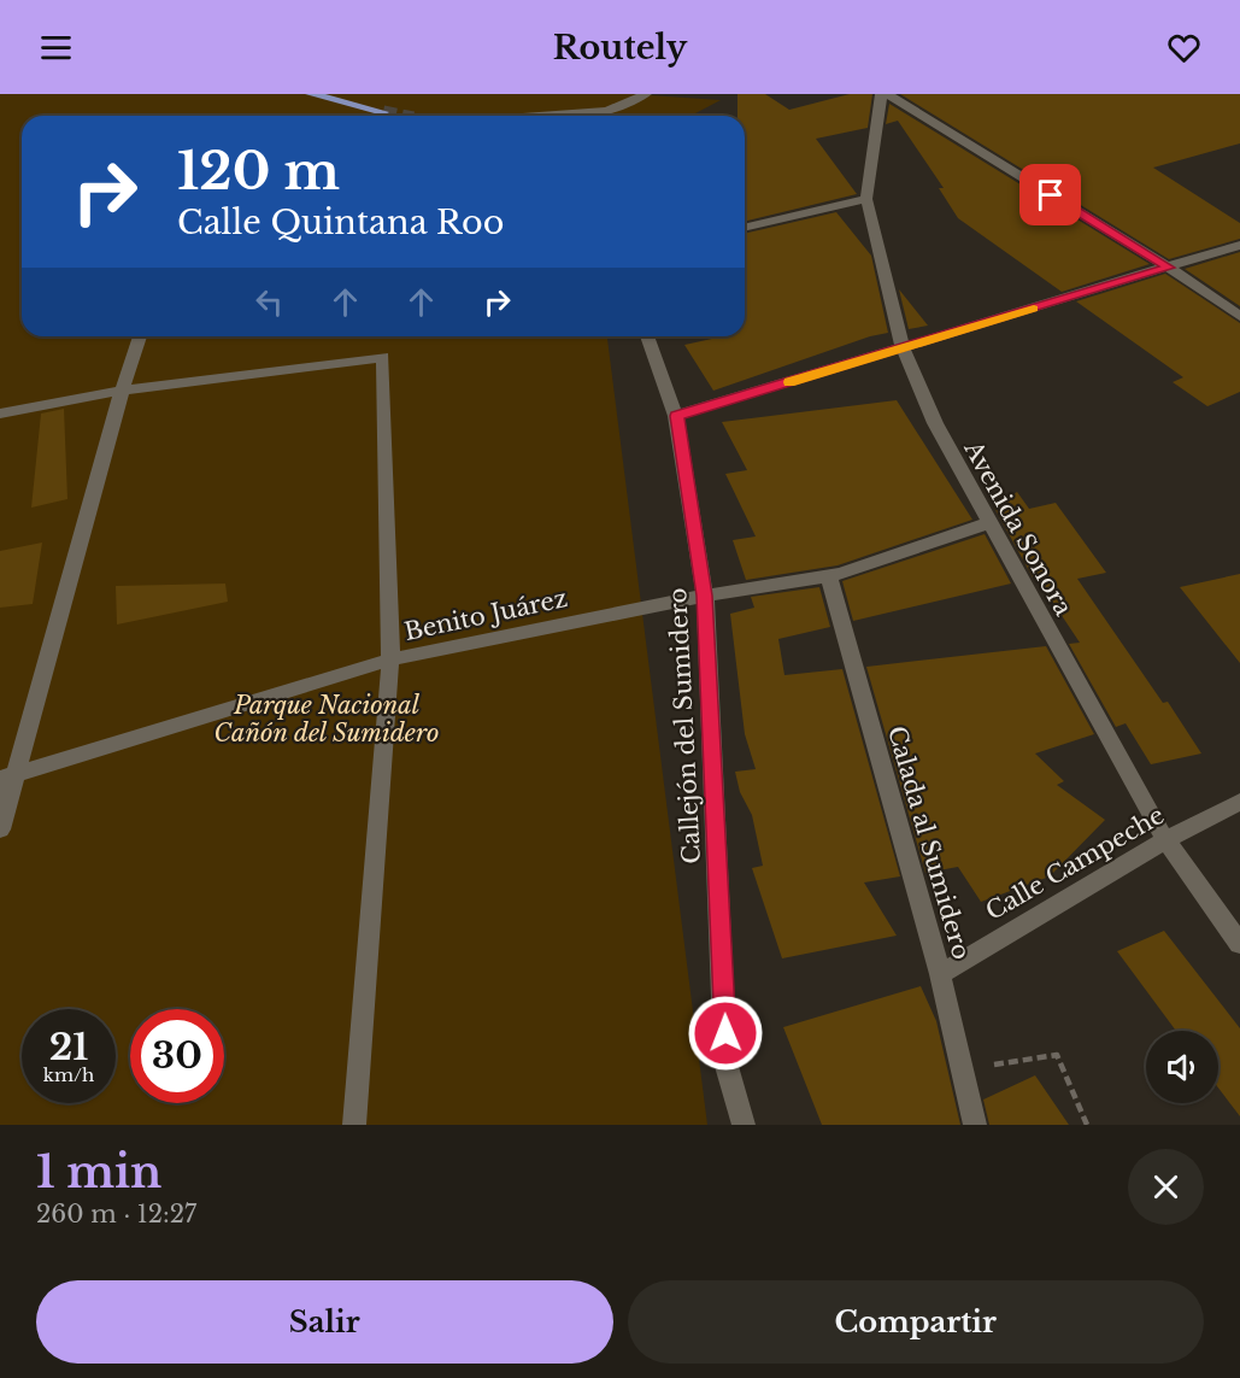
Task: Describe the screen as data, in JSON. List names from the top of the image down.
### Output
{
  "streets": {
    "street": [
      "Avenida Sonora",
      "Benito Juárez",
      "Callejón del Sumidero",
      "Calada al Sumidero",
      "Calle Campeche"
    ]
  },
  "crossings": [
    ["Avenida Sonora", "Benito Juárez"],
    ["Avenida Sonora", "Calle Campeche"],
    ["Benito Juárez", "Callejón del Sumidero"],
    ["Benito Juárez", "Calada al Sumidero"],
    ["Calada al Sumidero", "Calle Campeche"]
  ],
  "parks": ["Parque Nacional Cañón del Sumidero"],
  "page": {
    "header": "Routely",
    "turn": ["120 m", "Calle Quintana Roo"],
    "speed": "21 km/h",
    "limit": "30",
    "heading": ["1 min", "260 m · 12:27"],
    "buttons": ["Salir", "Compartir"]
  }
}
